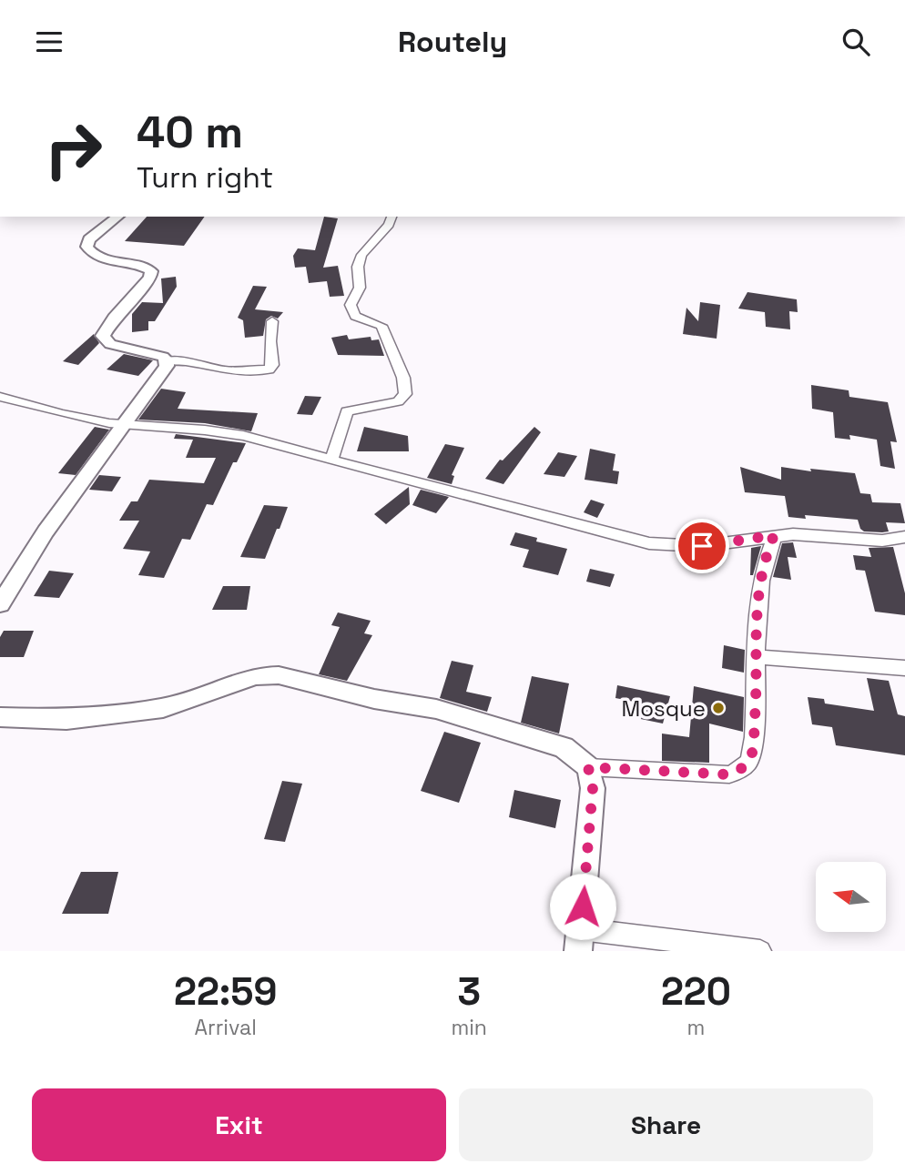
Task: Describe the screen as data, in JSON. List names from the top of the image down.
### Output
{
  "places": ["Mosque"],
  "north": "left",
  "page": {
    "header": "Routely",
    "turn": ["40 m", "Turn right"],
    "eta": [
      "22:59",
      "Arrival",
      "3",
      "min",
      "220",
      "m"
    ],
    "buttons": ["Exit", "Share"]
  }
}
